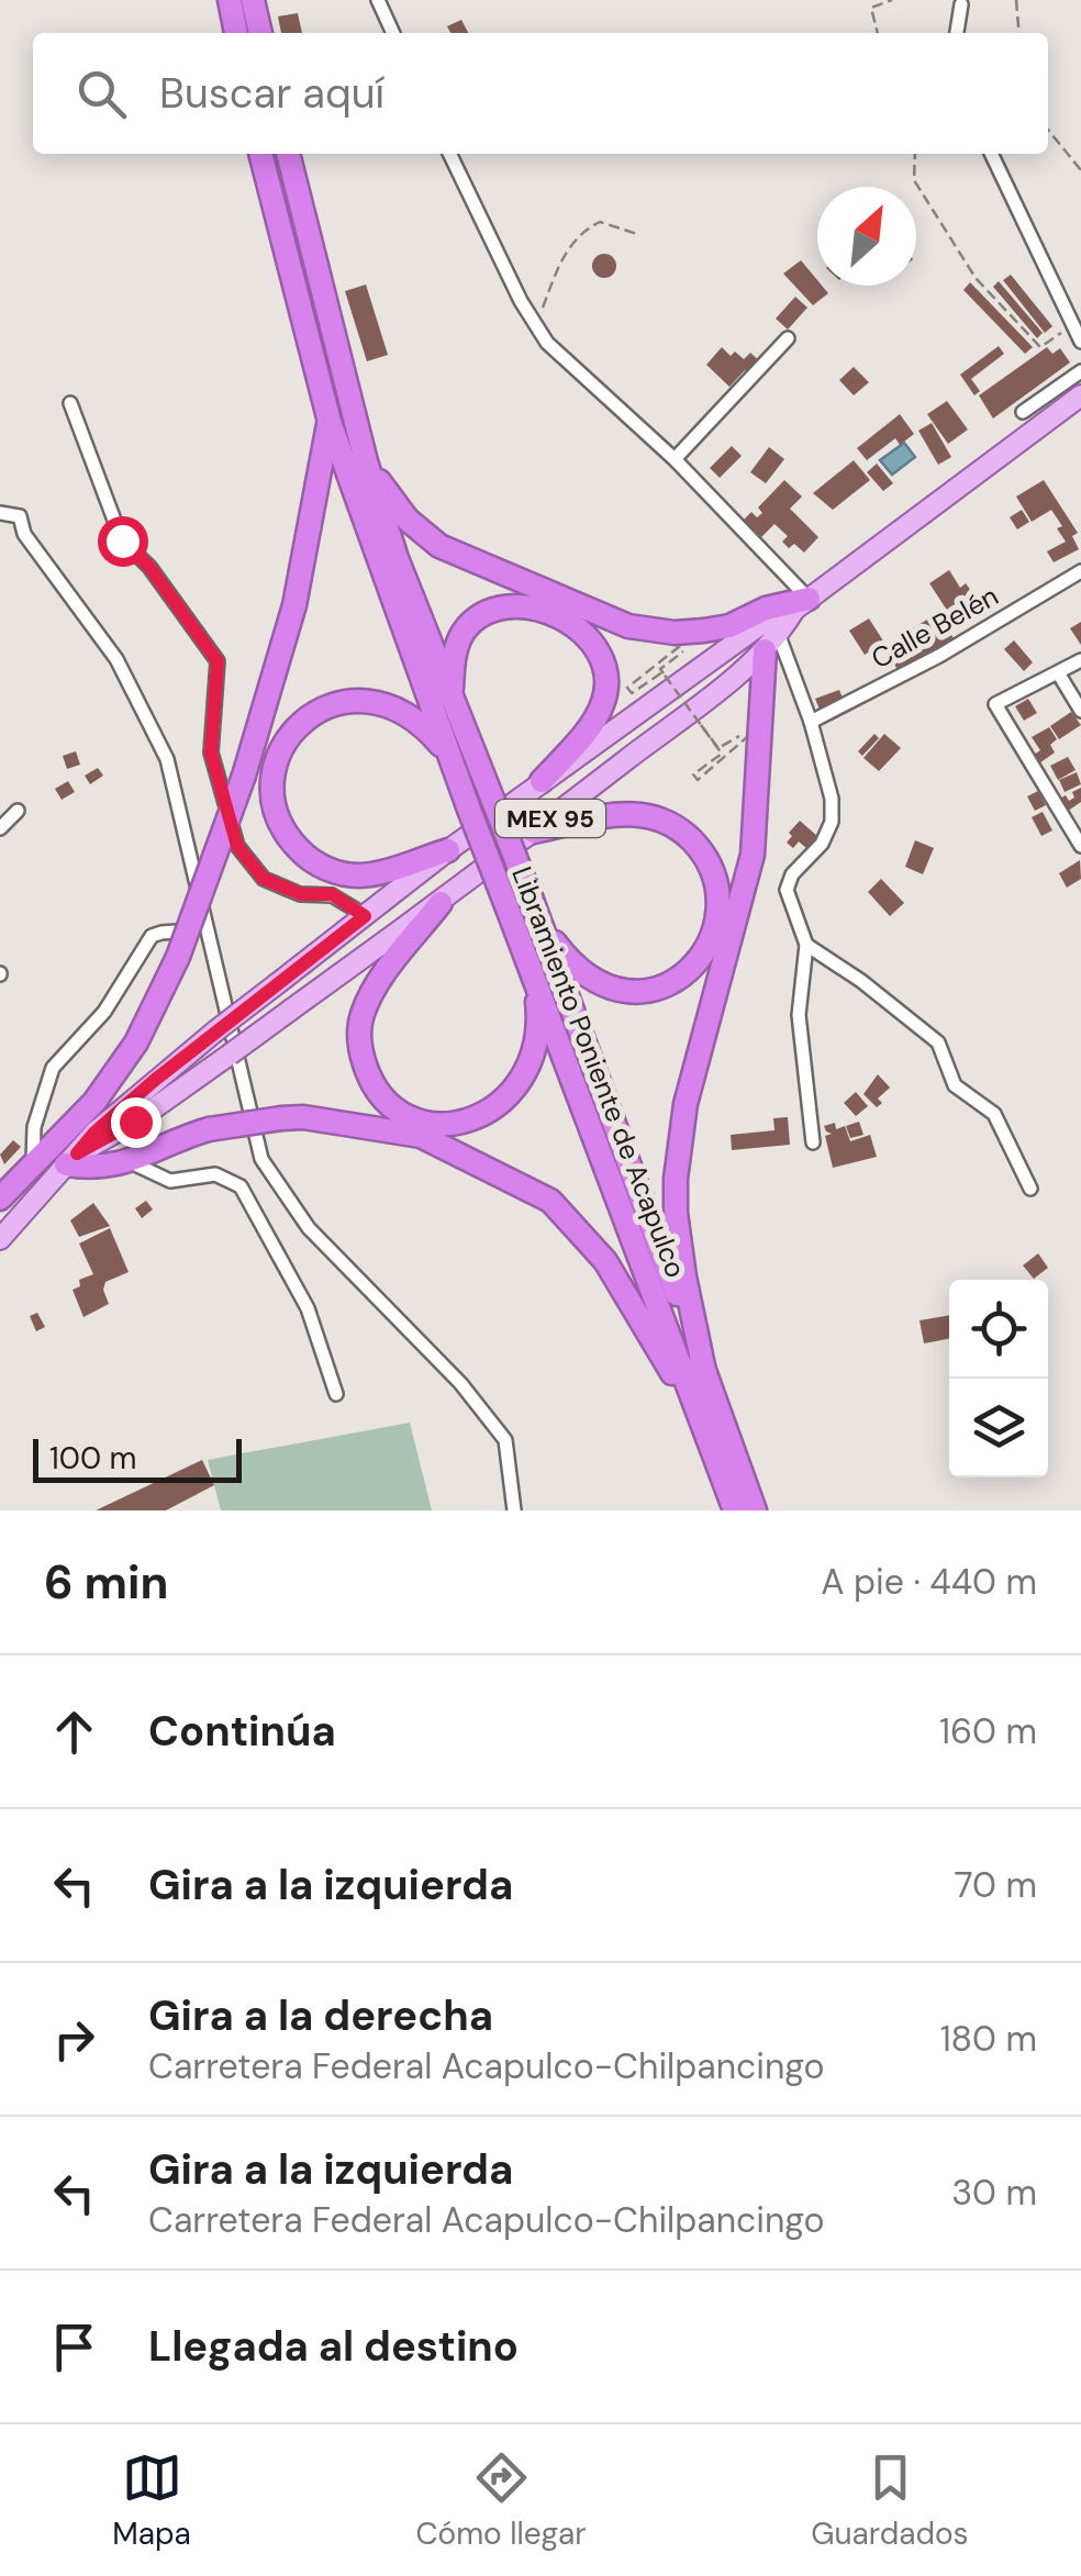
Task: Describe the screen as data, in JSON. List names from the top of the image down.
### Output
{
  "streets": {
    "highway": ["Libramiento Poniente de Acapulco"],
    "main road": ["MEX 95"],
    "street": ["Calle Belén"]
  },
  "scale_bar": "100 m",
  "north": "top right",
  "page": {
    "search": "Buscar aquí",
    "scale": "100 m",
    "heading": ["6 min", "A pie · 440 m"],
    "list": [
      ["Continúa", "160 m"],
      ["Gira a la izquierda", "70 m"],
      ["Gira a la derecha", "Carretera Federal Acapulco-Chilpancingo", "180 m"],
      ["Gira a la izquierda", "Carretera Federal Acapulco-Chilpancingo", "30 m"],
      "Llegada al destino"
    ],
    "nav": ["Mapa", "Cómo llegar", "Guardados"]
  }
}
